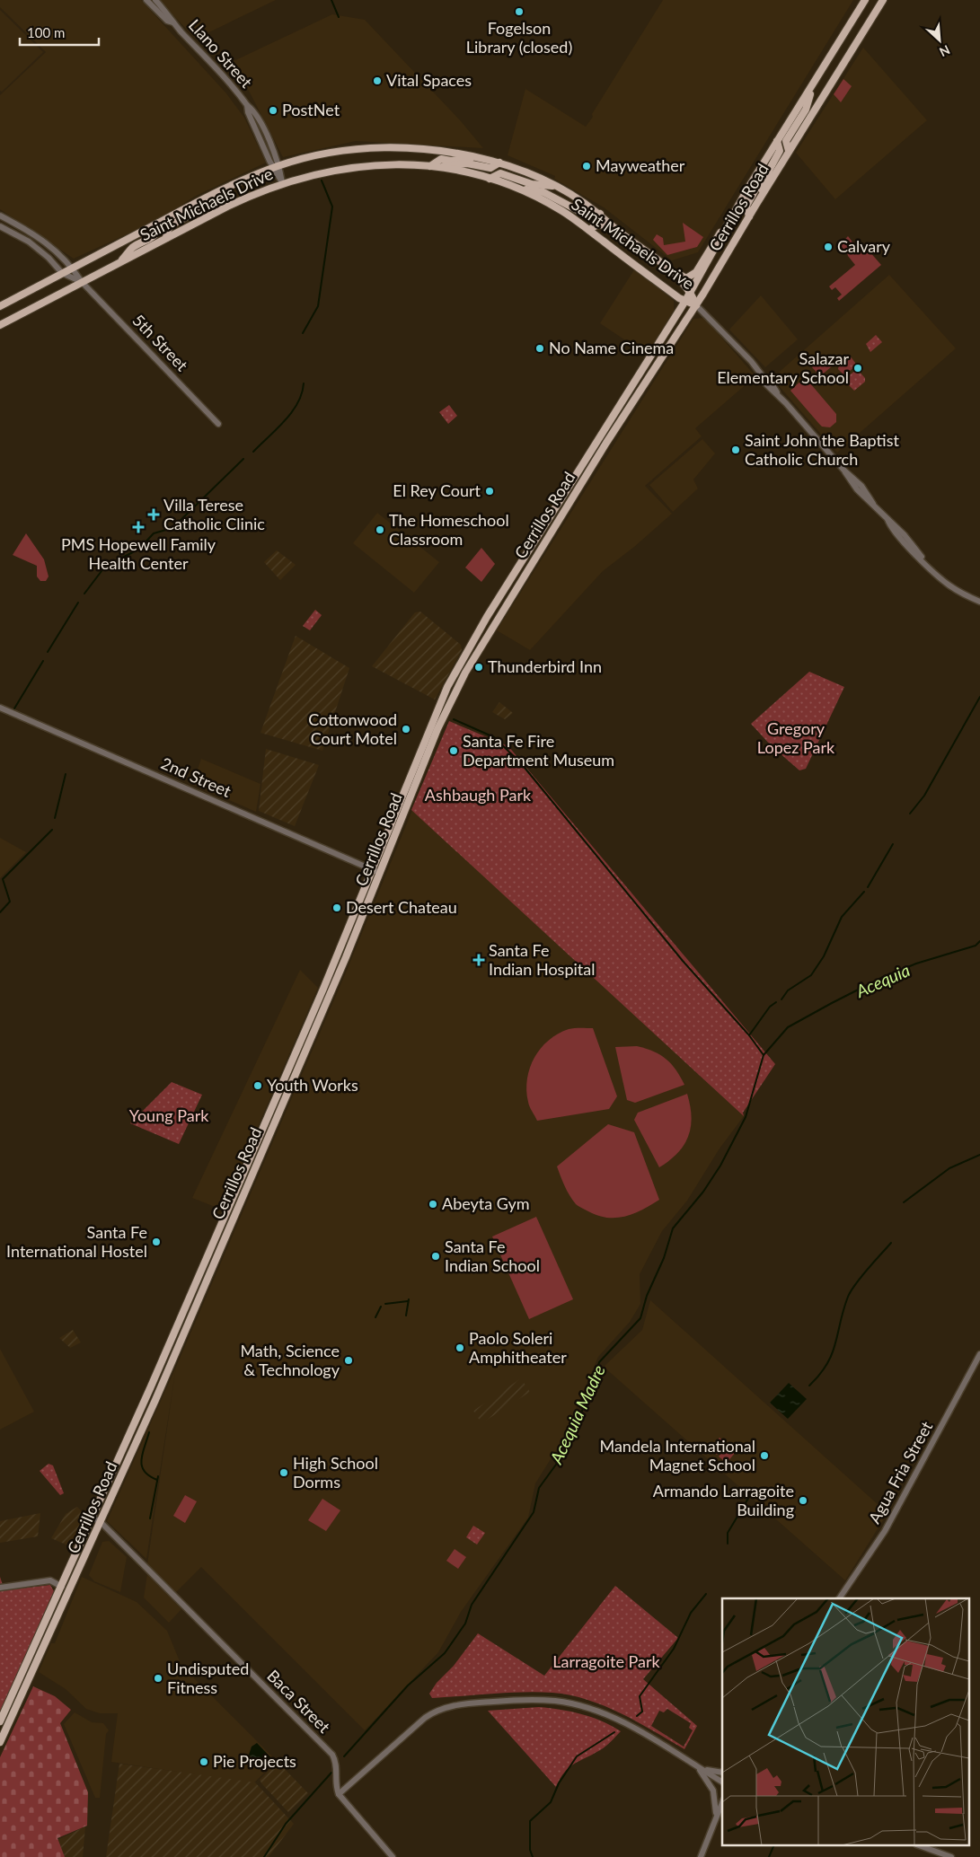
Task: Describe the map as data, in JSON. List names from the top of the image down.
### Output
{
  "streets": {
    "main road": ["Saint Michaels Drive", "Cerrillos Road"],
    "street": [
      "Llano Street",
      "5th Street",
      "2nd Street",
      "Agua Fria Street",
      "Baca Street"
    ]
  },
  "crossings": [
    ["Llano Street", "Saint Michaels Drive"],
    ["Saint Michaels Drive", "Cerrillos Road"],
    ["Saint Michaels Drive", "5th Street"],
    ["Cerrillos Road", "2nd Street"],
    ["Cerrillos Road", "Baca Street"]
  ],
  "water": ["Acequia", "Acequia Madre"],
  "parks": [
    "Gregory Lopez Park",
    "Ashbaugh Park",
    "Young Park",
    "Larragoite Park"
  ],
  "places": {
    "other": [
      "Fogelson Library (closed)",
      "Vital Spaces",
      "PostNet",
      "Mayweather",
      "Calvary",
      "No Name Cinema",
      "Salazar Elementary School",
      "Saint John the Baptist Catholic Church",
      "El Rey Court",
      "The Homeschool Classroom",
      "Thunderbird Inn",
      "Cottonwood Court Motel",
      "Santa Fe Fire Department Museum",
      "Desert Chateau",
      "Youth Works",
      "Abeyta Gym",
      "Santa Fe International Hostel",
      "Santa Fe Indian School",
      "Paolo Soleri Amphitheater",
      "Math, Science & Technology",
      "Mandela International Magnet School",
      "High School Dorms",
      "Armando Larragoite Building",
      "Undisputed Fitness",
      "Pie Projects"
    ],
    "health": ["Villa Terese Catholic Clinic", "PMS Hopewell Family Health Center", "Santa Fe Indian Hospital"]
  },
  "scale_bar": "100 m",
  "north": "bottom right"
}
